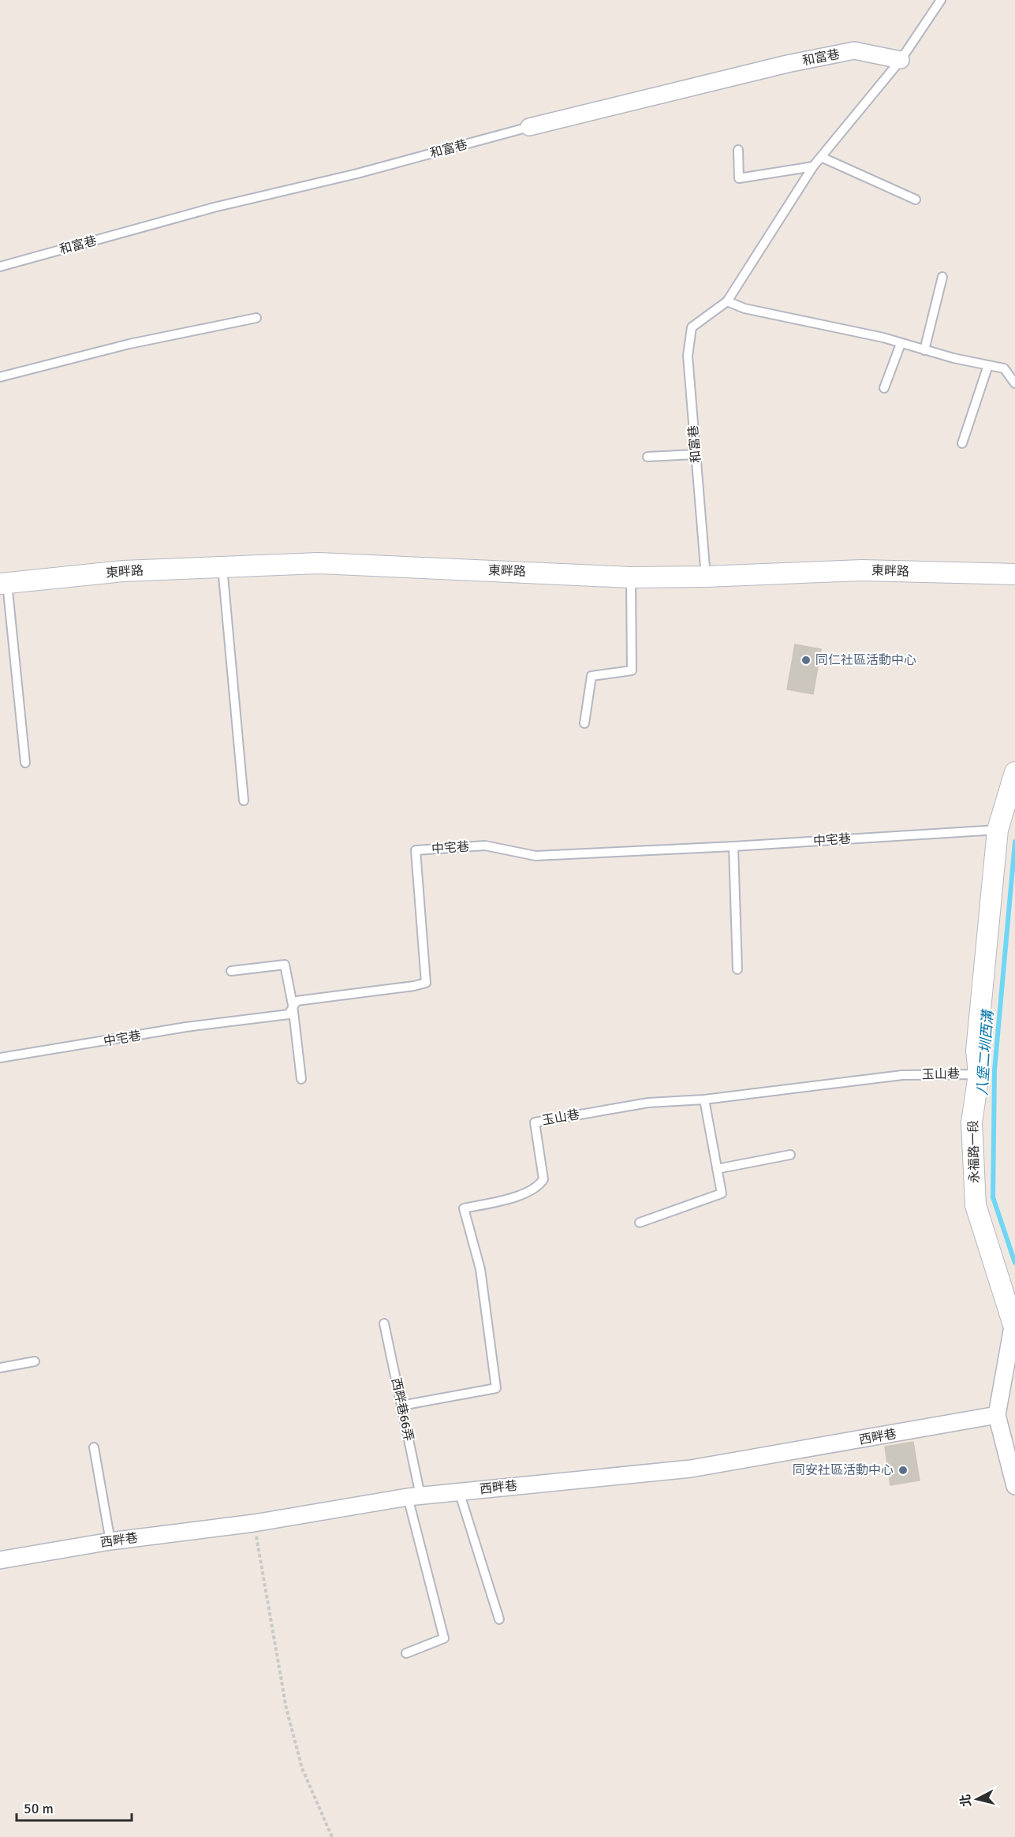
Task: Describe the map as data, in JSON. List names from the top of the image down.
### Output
{
  "streets": {
    "street": [
      "和富巷",
      "東畔路",
      "永福路一段",
      "西畔巷"
    ],
    "lane": ["中宅巷", "玉山巷", "西畔巷66弄"]
  },
  "crossings": [
    ["和富巷", "東畔路"],
    ["中宅巷", "永福路一段"],
    ["玉山巷", "永福路一段"],
    ["玉山巷", "西畔巷66弄"],
    ["西畔巷66弄", "西畔巷"]
  ],
  "water": ["八堡二圳西溝"],
  "places": ["同仁社區活動中心", "同安社區活動中心"],
  "scale_bar": "50 m",
  "north": "left"
}
